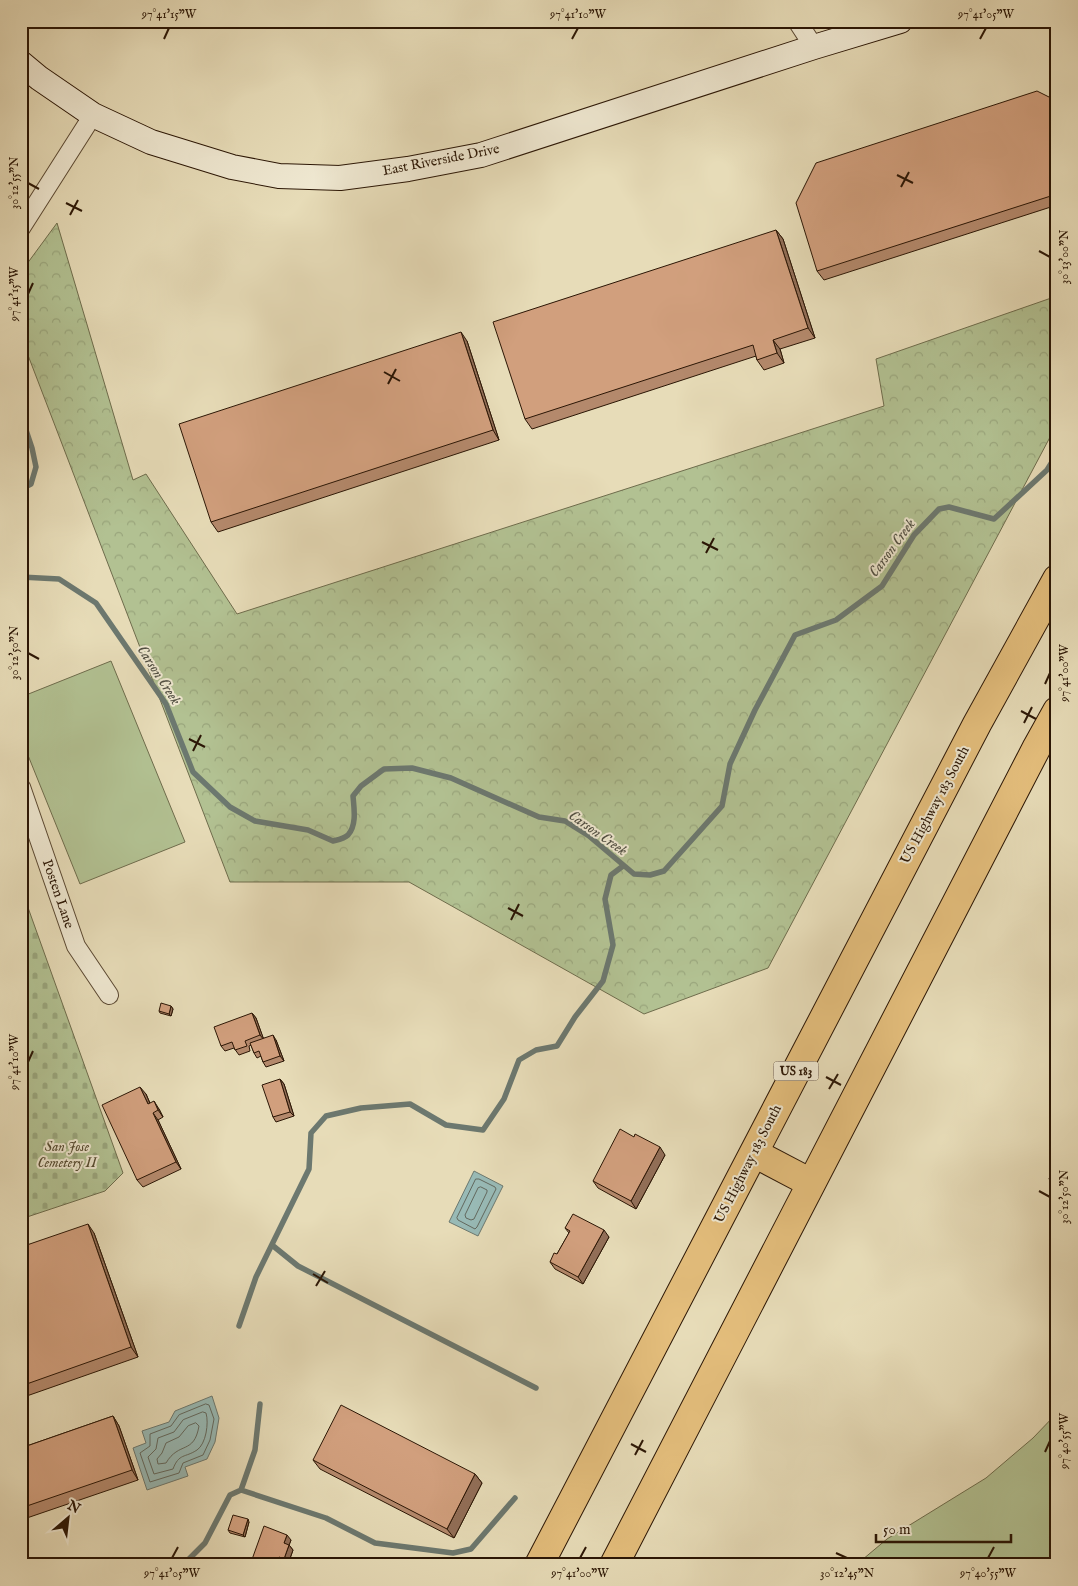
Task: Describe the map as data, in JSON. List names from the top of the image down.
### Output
{
  "streets": {
    "highway": ["US Highway 183 South", "US 183"],
    "main road": ["East Riverside Drive"],
    "street": ["Posten Lane"]
  },
  "water": ["Carson Creek"],
  "parks": ["San Jose Cemetery II"],
  "scale_bar": "50 m",
  "north": "top right",
  "coordinates": [
    "97°41'15\"W",
    "97°41'10\"W",
    "97°41'05\"W",
    "30°12'55\"N",
    "30°13'00\"N",
    "30°12'50\"N",
    "97°41'00\"W",
    "97°40'55\"W",
    "30°12'45\"N"
  ]
}
